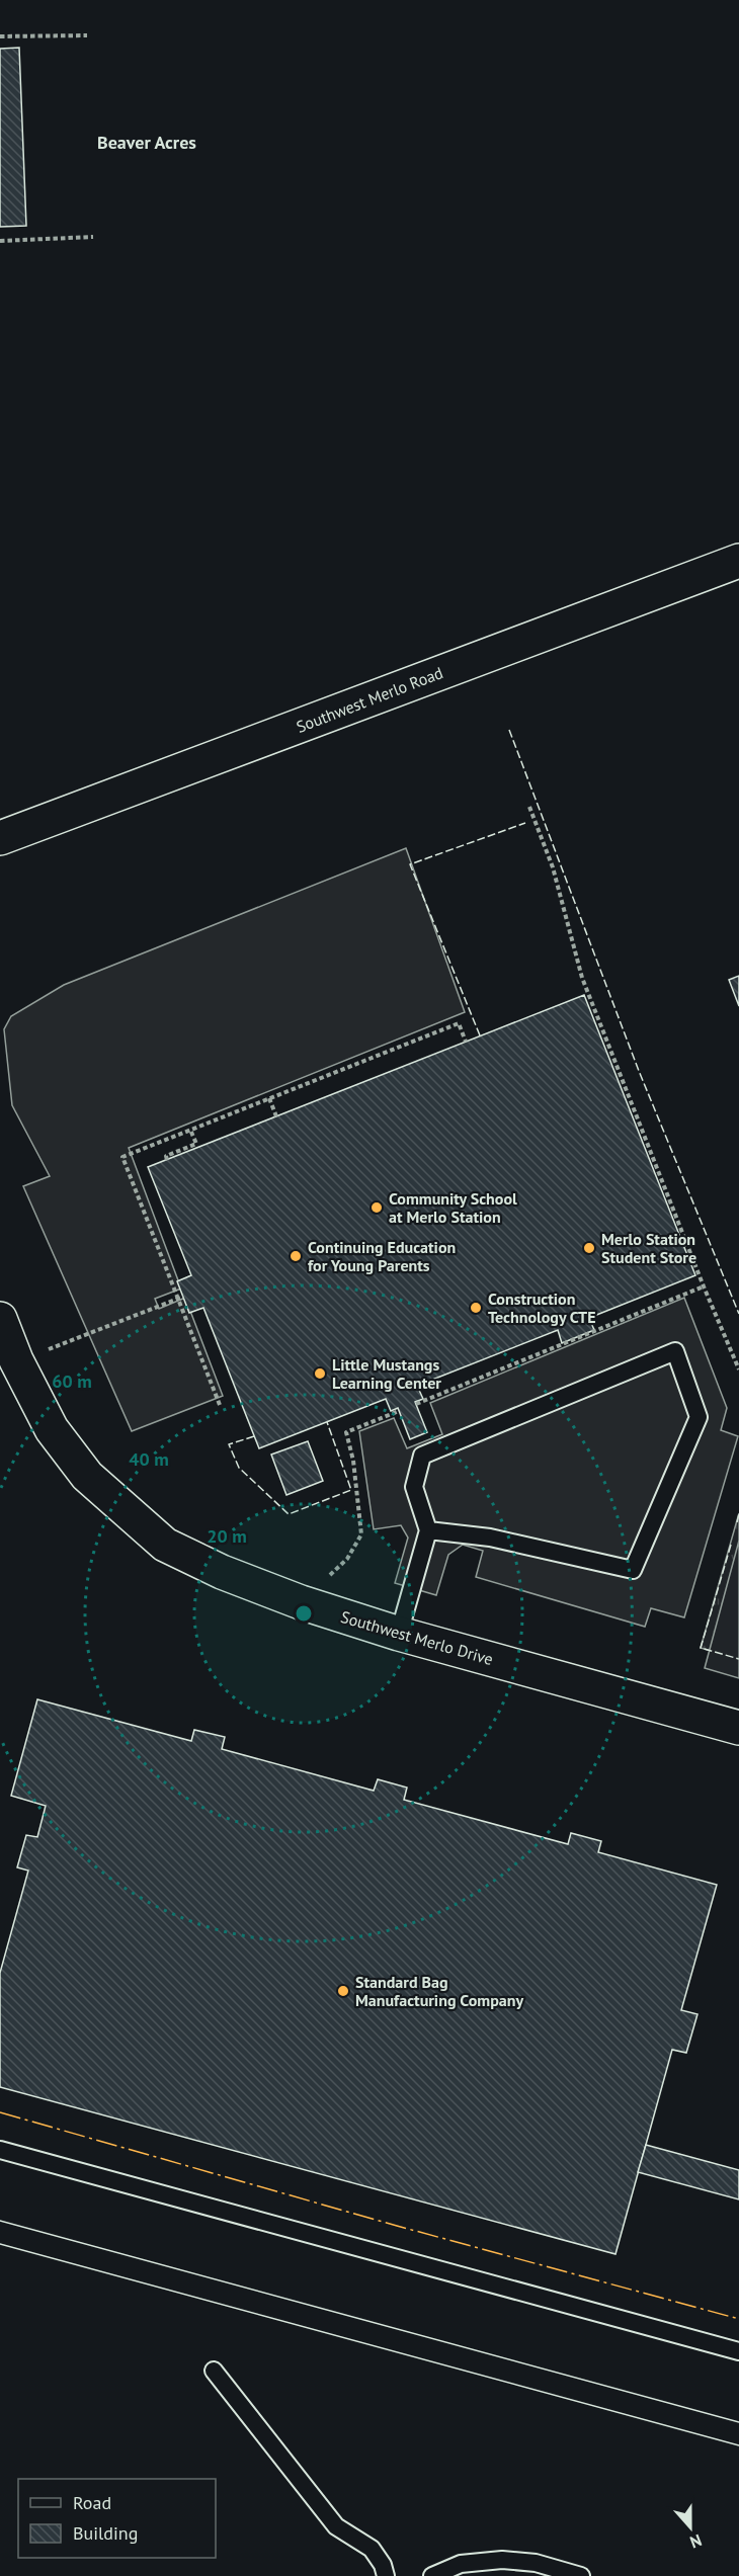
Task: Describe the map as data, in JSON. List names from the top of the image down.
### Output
{
  "streets": {
    "street": ["Southwest Merlo Road", "Southwest Merlo Drive"]
  },
  "districts": ["Beaver Acres"],
  "places": [
    "Community School at Merlo Station",
    "Merlo Station Student Store",
    "Continuing Education for Young Parents",
    "Construction Technology CTE",
    "Little Mustangs Learning Center",
    "Standard Bag Manufacturing Company"
  ],
  "legend": ["Road", "Building"],
  "north": "bottom",
  "rings": ["60 m", "40 m", "20 m"]
}
